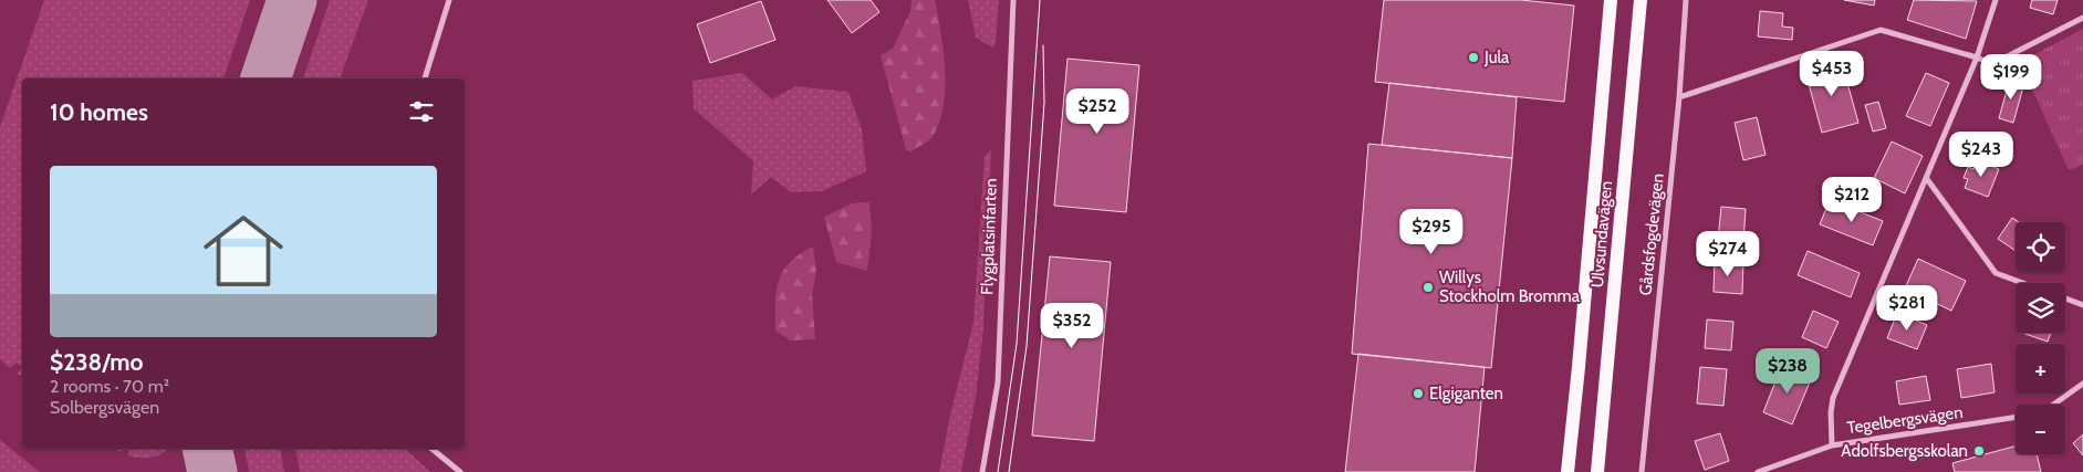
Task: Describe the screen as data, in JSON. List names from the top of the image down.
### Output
{
  "streets": {
    "main road": ["Ulvsundavägen"],
    "street": ["Gårdsfogdevägen", "Flygplatsinfarten", "Tegelbergsvägen"]
  },
  "places": [
    "Jula",
    "Willys Stockholm Bromma",
    "Elgiganten",
    "Adolfsbergsskolan"
  ],
  "page": {
    "price": [
      "$453",
      "$199",
      "$252",
      "$243",
      "$212",
      "$295",
      "$274",
      "$281",
      "$352",
      "$238"
    ],
    "heading": "10 homes",
    "list": [
      {
        "name": "$238/mo",
        "note": "2 rooms · 70 m² · Solbergsvägen"
      }
    ],
    "map_buttons": ["+", "−"]
  }
}
